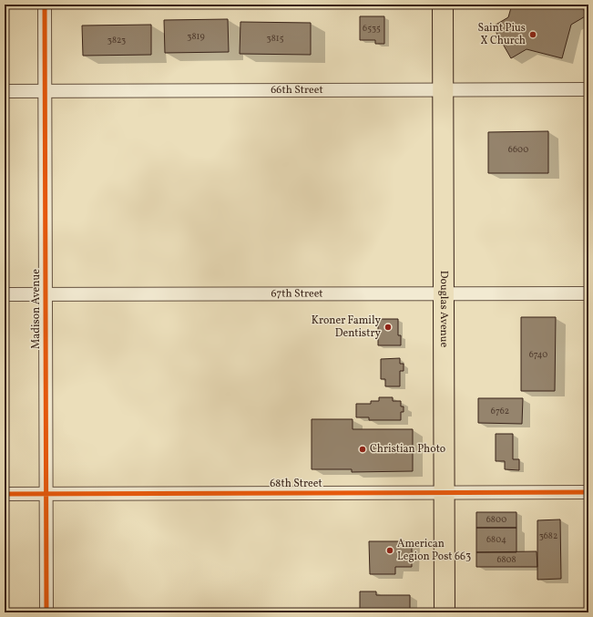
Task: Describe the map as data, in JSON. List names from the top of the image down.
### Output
{
  "streets": {
    "main road": ["Douglas Avenue"],
    "street": [
      "66th Street",
      "67th Street",
      "Madison Avenue",
      "68th Street"
    ]
  },
  "crossings": [
    ["66th Street", "Douglas Avenue"],
    ["66th Street", "Madison Avenue"],
    ["67th Street", "Douglas Avenue"],
    ["67th Street", "Madison Avenue"],
    ["Douglas Avenue", "68th Street"],
    ["Madison Avenue", "68th Street"]
  ],
  "places": [
    "Saint Pius X Church",
    "Kroner Family Dentistry",
    "Christian Photo",
    "American Legion Post 663"
  ],
  "house_numbers": [
    "6535",
    "3819",
    "3815",
    "3823",
    "6600",
    "6740",
    "6762",
    "6800",
    "3682",
    "6804",
    "6808"
  ]
}
